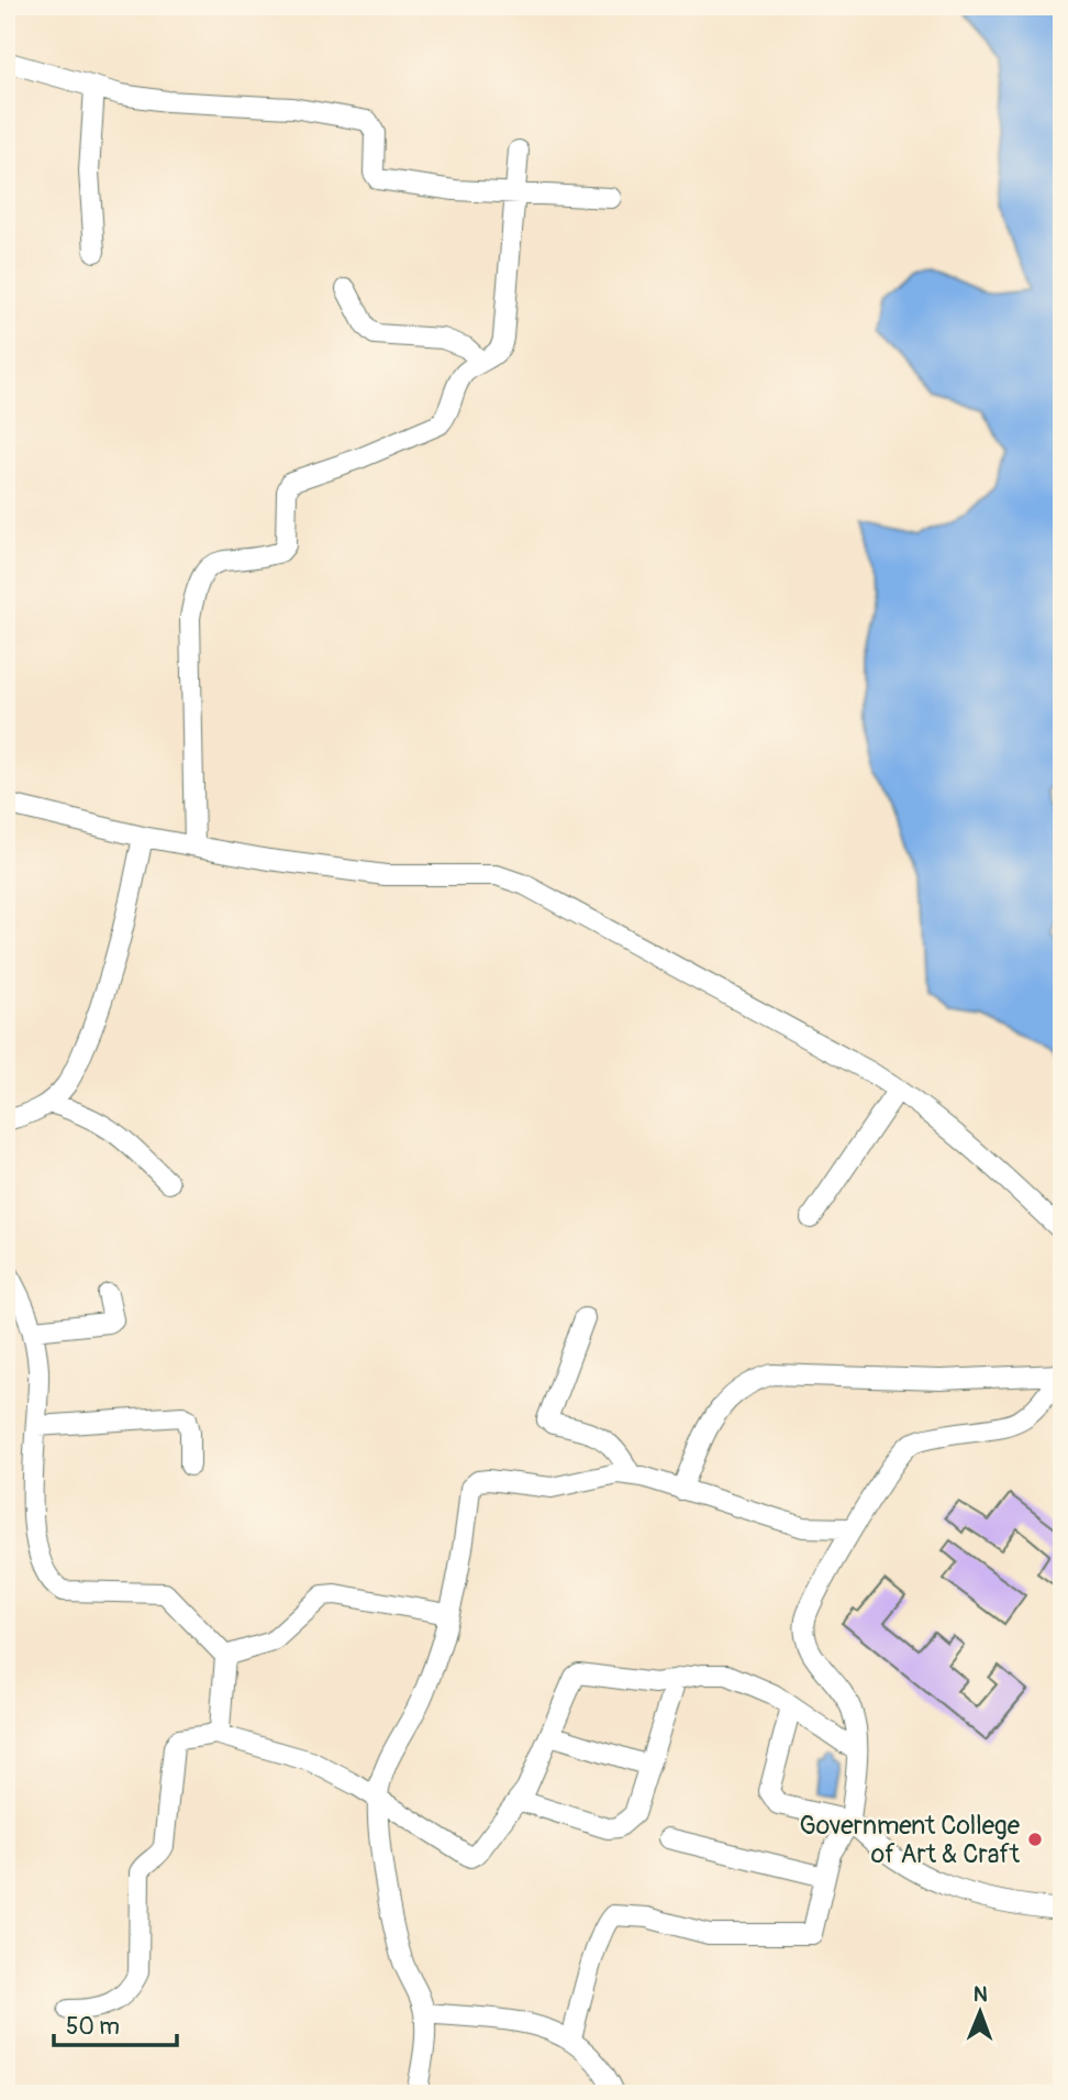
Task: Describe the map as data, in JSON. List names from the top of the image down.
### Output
{
  "places": ["Government College of Art & Craft"],
  "scale_bar": "50 m",
  "north": "top"
}
